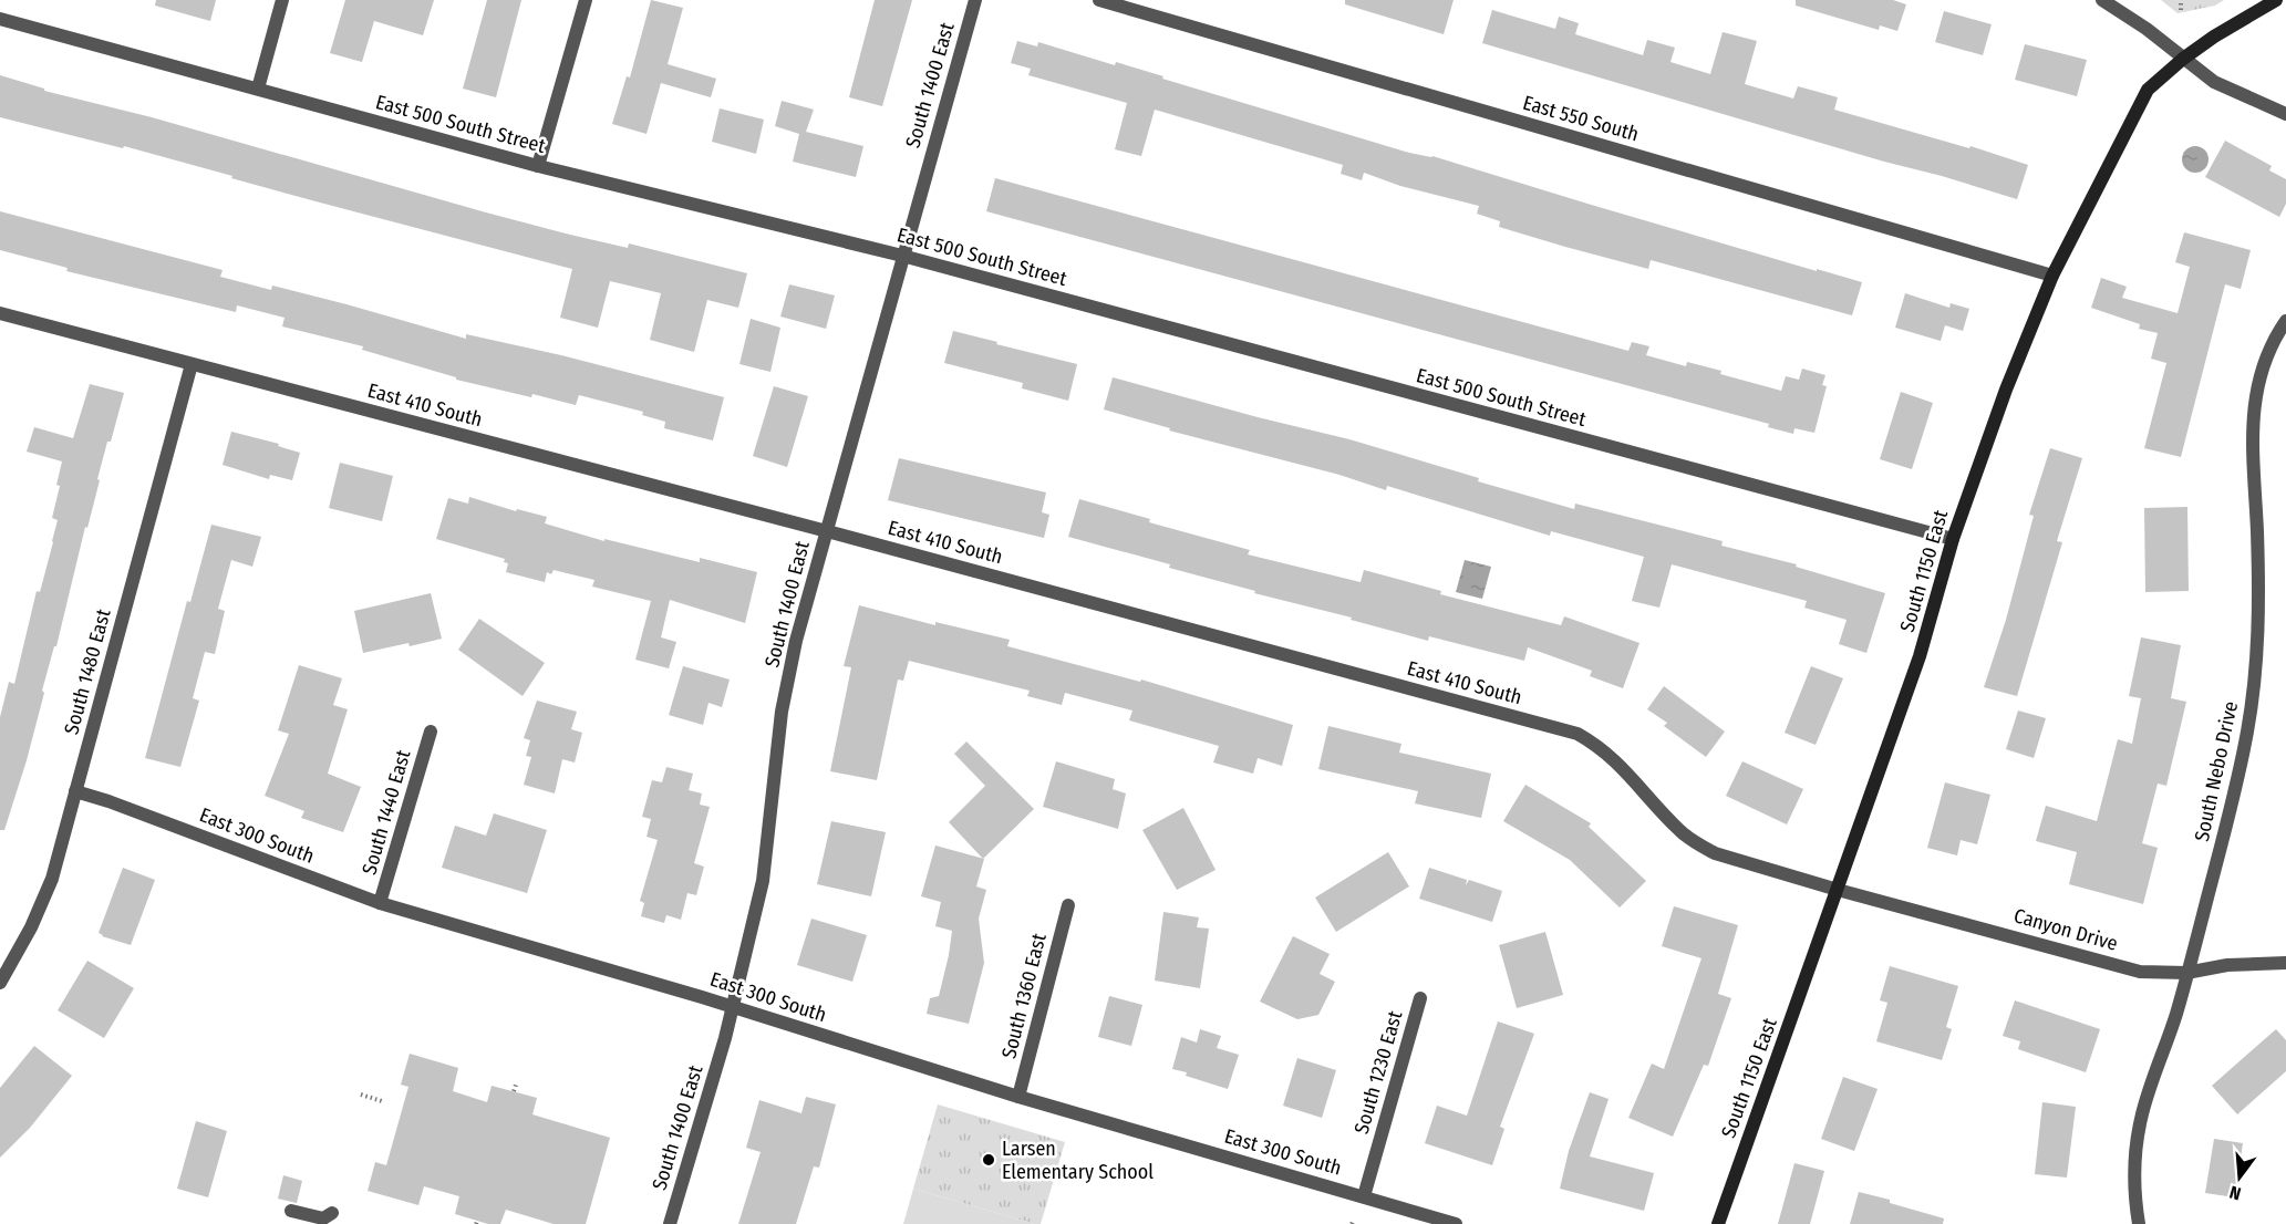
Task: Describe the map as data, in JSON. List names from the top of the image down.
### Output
{
  "streets": {
    "street": [
      "South 1400 East",
      "East 550 South",
      "East 500 South Street",
      "East 410 South",
      "South 1150 East",
      "South 1480 East",
      "South Nebo Drive",
      "South 1440 East",
      "East 300 South",
      "Canyon Drive",
      "South 1360 East",
      "South 1230 East"
    ]
  },
  "crossings": [
    ["South 1400 East", "East 500 South Street"],
    ["South 1400 East", "East 410 South"],
    ["South 1400 East", "East 300 South"],
    ["East 550 South", "South 1150 East"],
    ["East 500 South Street", "South 1150 East"],
    ["East 410 South", "South 1150 East"],
    ["East 410 South", "South 1480 East"],
    ["East 410 South", "Canyon Drive"],
    ["South 1150 East", "Canyon Drive"],
    ["South 1480 East", "East 300 South"],
    ["South Nebo Drive", "Canyon Drive"],
    ["South 1440 East", "East 300 South"],
    ["East 300 South", "South 1360 East"],
    ["East 300 South", "South 1230 East"]
  ],
  "places": ["Larsen Elementary School"],
  "north": "bottom"
}
